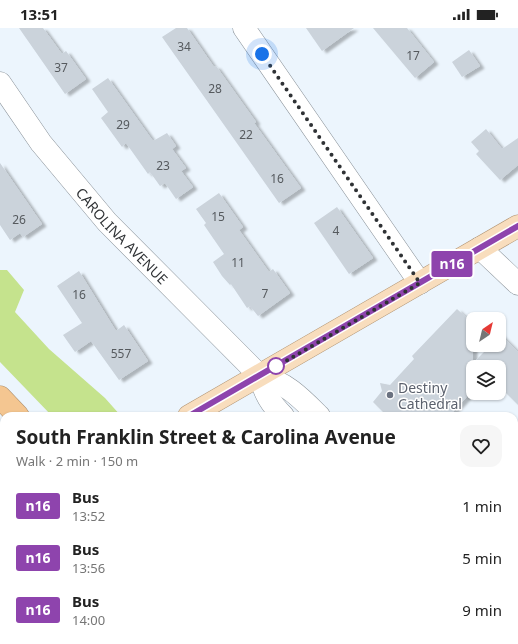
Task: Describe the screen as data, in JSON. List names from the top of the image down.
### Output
{
  "streets": {
    "street": ["CAROLINA AVENUE"]
  },
  "places": ["Destiny Cathedral"],
  "lines": ["bus line n16"],
  "house_numbers": [
    "34",
    "17",
    "37",
    "28",
    "29",
    "22",
    "23",
    "16",
    "15",
    "26",
    "4",
    "11",
    "7",
    "16",
    "557"
  ],
  "north": "top right",
  "page": {
    "status": "13:51",
    "on_map": "n16",
    "heading": ["South Franklin Street & Carolina Avenue", "Walk · 2 min · 150 m"],
    "list": [
      {
        "mark": "n16",
        "name": "Bus",
        "note": "13:52",
        "value": "1 min"
      },
      {
        "mark": "n16",
        "name": "Bus",
        "note": "13:56",
        "value": "5 min"
      },
      {
        "mark": "n16",
        "name": "Bus",
        "note": "14:00",
        "value": "9 min"
      }
    ]
  }
}
